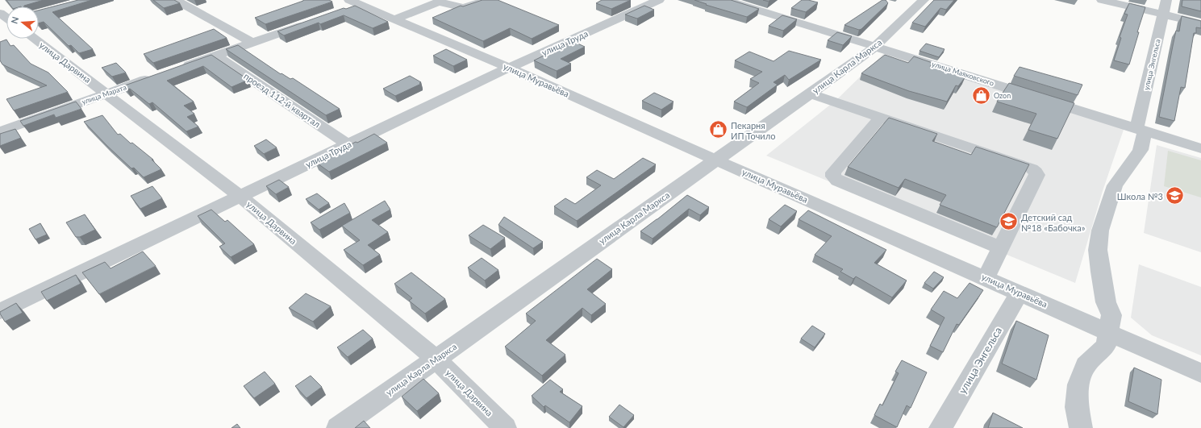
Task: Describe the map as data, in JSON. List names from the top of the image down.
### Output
{
  "streets": {
    "street": [
      "улица Труда",
      "улица Дарвина",
      "улица Энгельса",
      "улица Карла Маркса",
      "улица Маяковского",
      "улица Муравьёва",
      "улица Марата",
      "проезд 112-й квартал"
    ]
  },
  "crossings": [
    ["улица Труда", "улица Дарвина"],
    ["улица Труда", "улица Муравьёва"],
    ["улица Труда", "проезд 112-й квартал"],
    ["улица Дарвина", "улица Карла Маркса"],
    ["улица Дарвина", "улица Марата"],
    ["улица Энгельса", "улица Маяковского"],
    ["улица Энгельса", "улица Муравьёва"],
    ["улица Карла Маркса", "улица Маяковского"],
    ["улица Карла Маркса", "улица Муравьёва"]
  ],
  "places": {
    "shop": ["Ozon", "Пекарня ИП Точило"],
    "school or university": ["Школа №3", "Детский сад №18 «Бабочка»"]
  },
  "north": "left"
}
